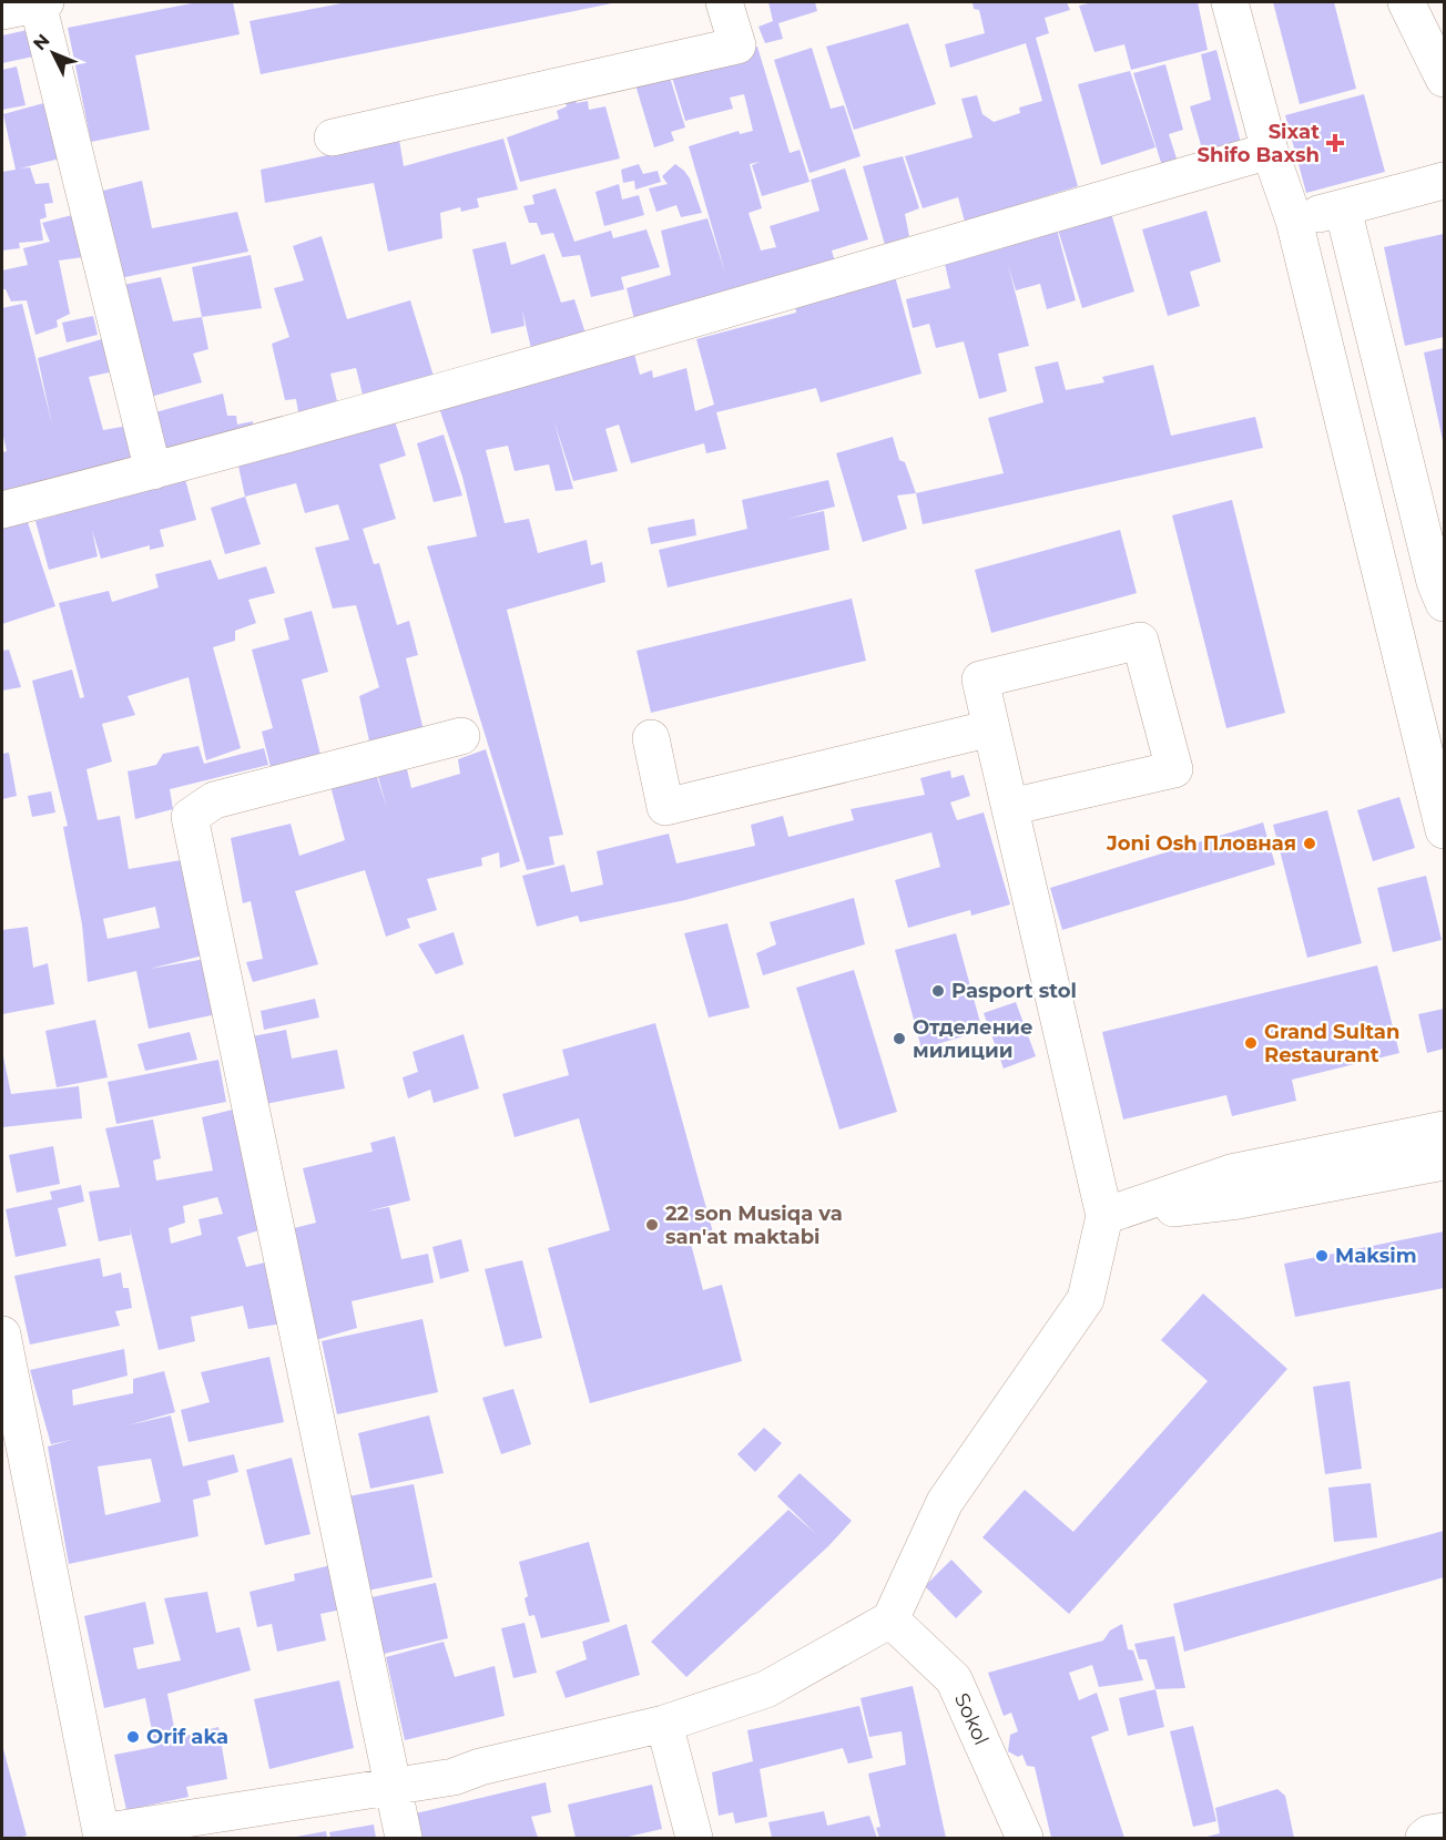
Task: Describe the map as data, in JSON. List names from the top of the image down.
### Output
{
  "streets": {
    "street": ["Sokol"]
  },
  "places": {
    "health": ["Sixat Shifo Baxsh"],
    "other": [
      "Joni Osh Пловная",
      "Pasport stol",
      "Отделение милиции",
      "Grand Sultan Restaurant",
      "22 son Musiqa va san'at maktabi",
      "Maksim",
      "Orif aka"
    ]
  },
  "north": "top left"
}
